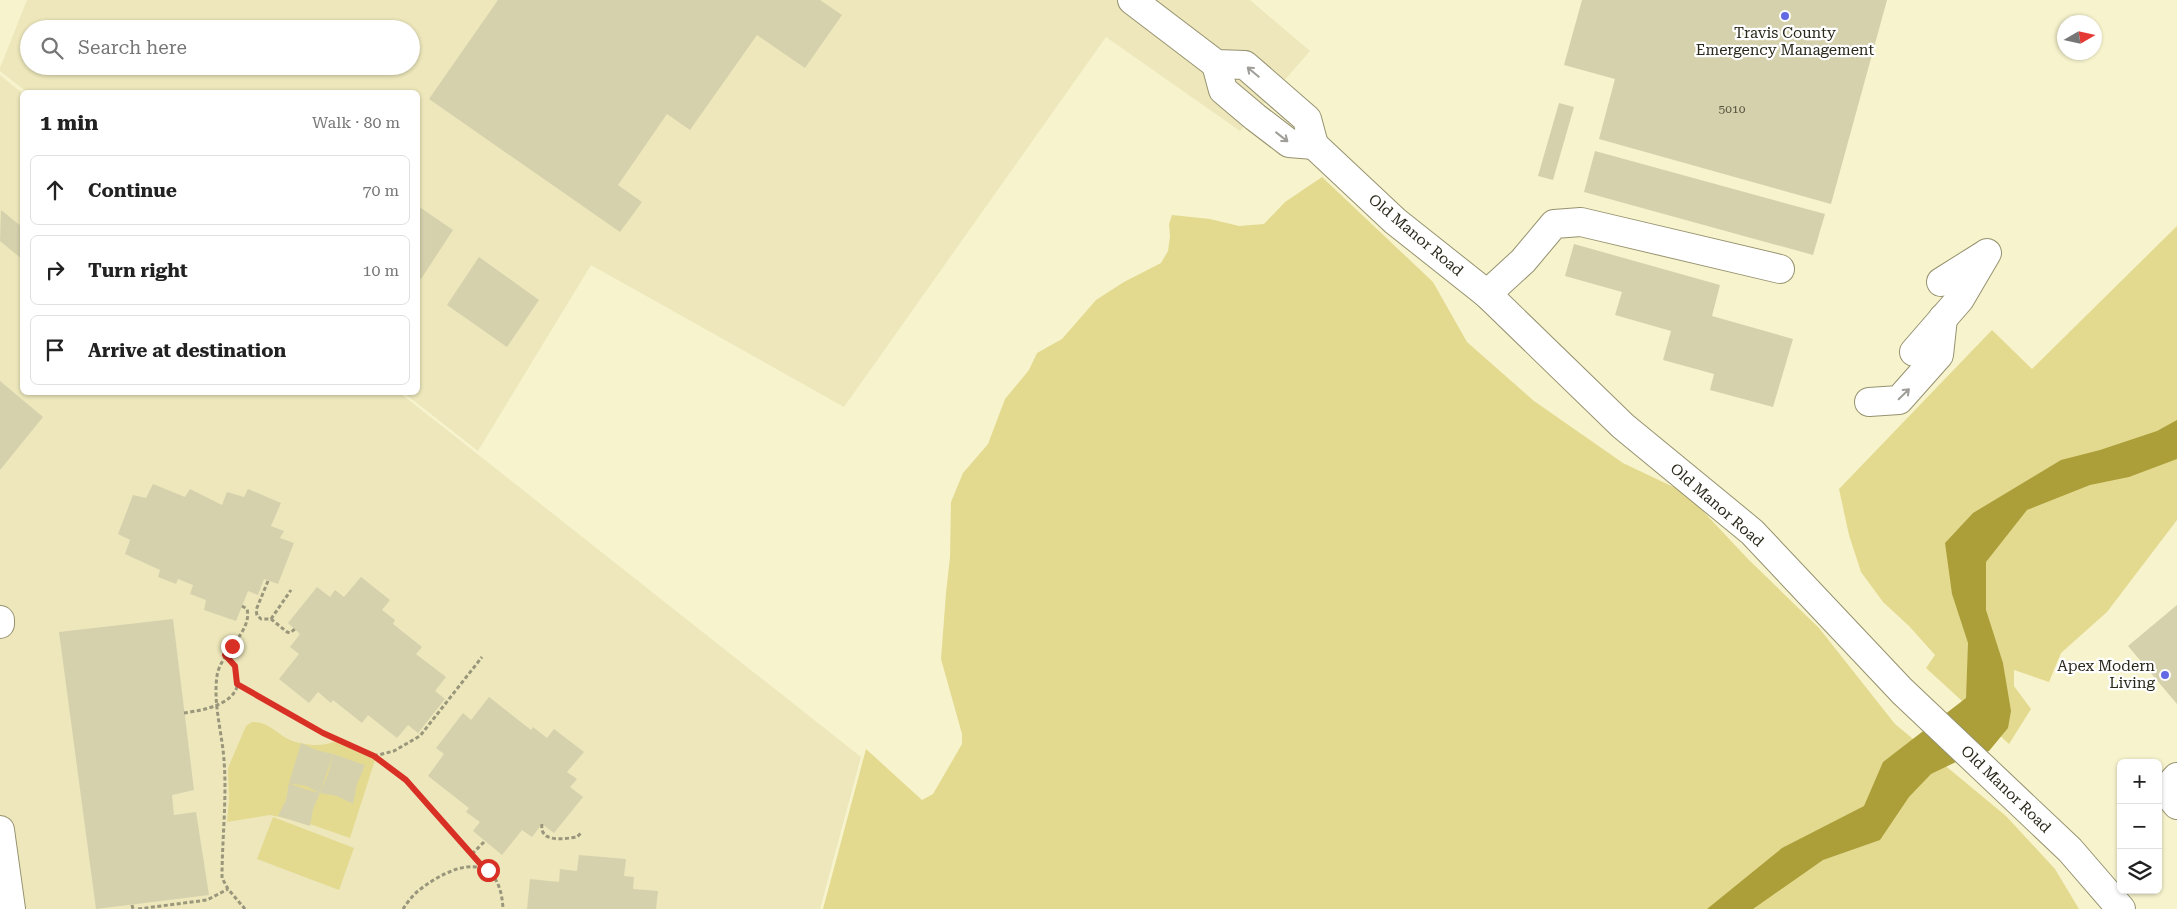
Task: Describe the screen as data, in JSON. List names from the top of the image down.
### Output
{
  "streets": {
    "street": ["Old Manor Road"]
  },
  "places": ["Travis County Emergency Management", "Apex Modern Living"],
  "house_numbers": ["5010"],
  "north": "right",
  "page": {
    "search": "Search here",
    "heading": ["1 min", "Walk · 80 m"],
    "list": [
      ["Continue", "70 m"],
      ["Turn right", "10 m"],
      "Arrive at destination"
    ],
    "map_buttons": ["+", "−"]
  }
}
